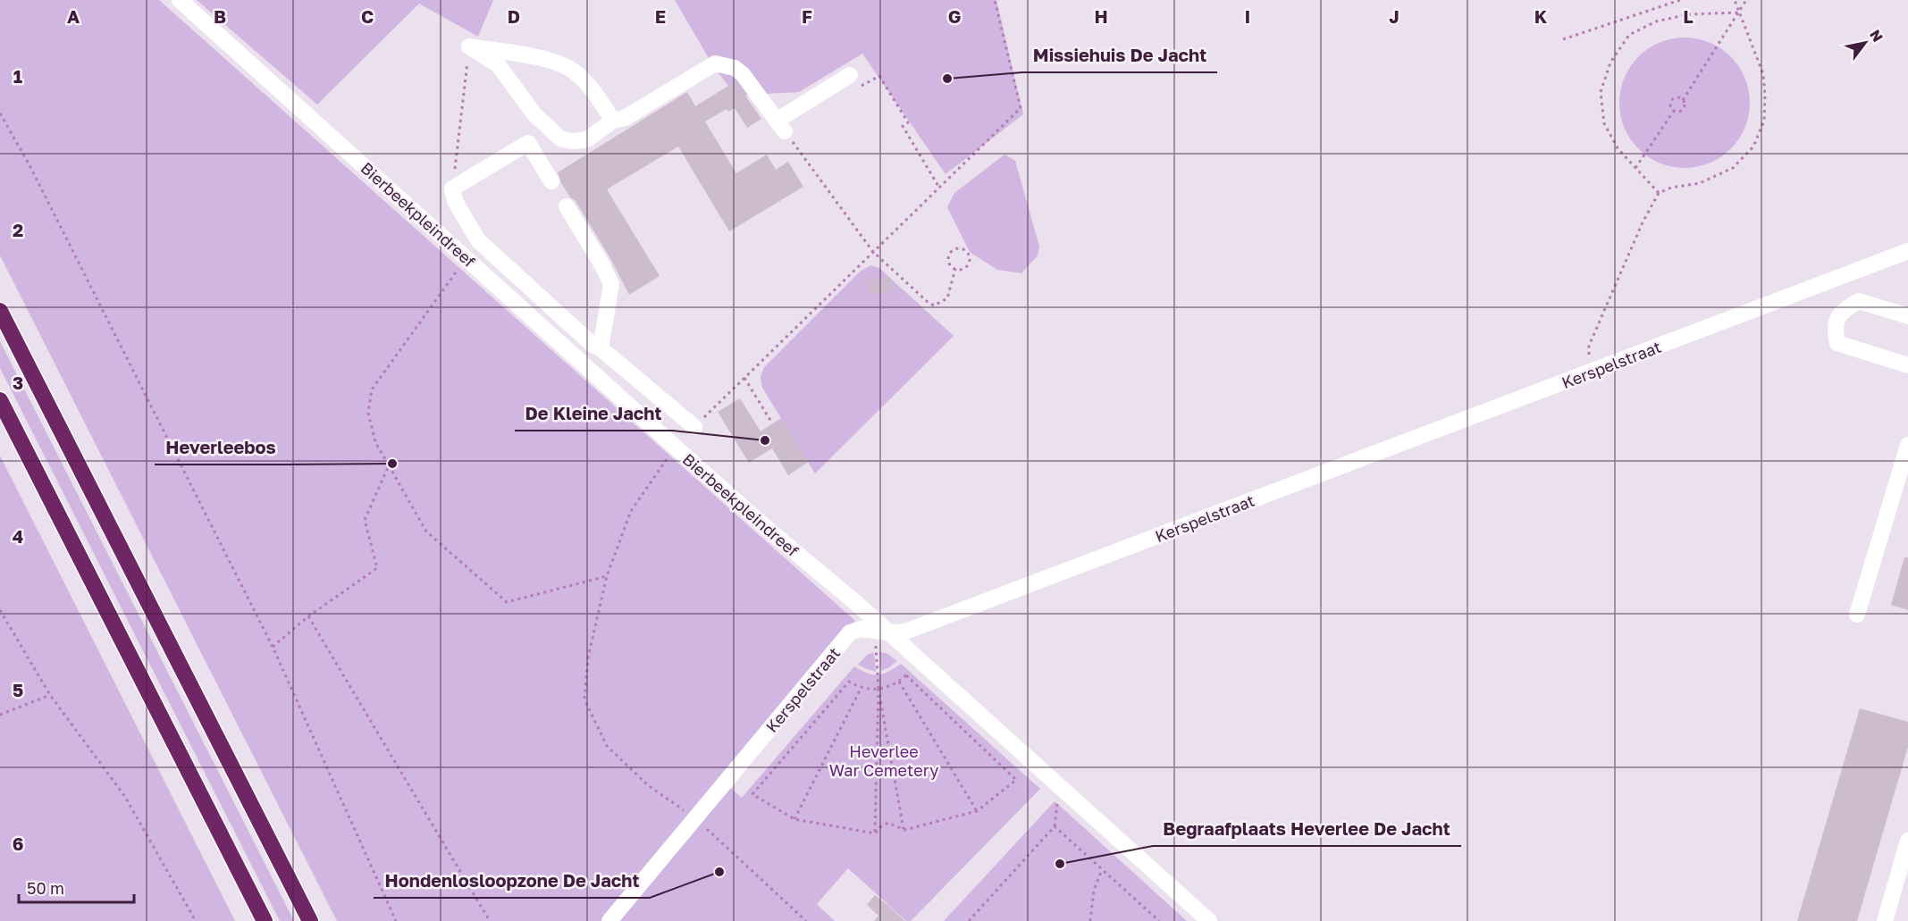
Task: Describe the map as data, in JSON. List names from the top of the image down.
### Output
{
  "streets": {
    "street": ["Bierbeekpleindreef", "Kerspelstraat"]
  },
  "crossings": [
    ["Bierbeekpleindreef", "Kerspelstraat"]
  ],
  "parks": ["Heverlee War Cemetery"],
  "places": [
    "Missiehuis De Jacht",
    "De Kleine Jacht",
    "Heverleebos",
    "Begraafplaats Heverlee De Jacht",
    "Hondenlosloopzone De Jacht"
  ],
  "scale_bar": "50 m",
  "north": "top right",
  "grid": {
    "columns": [
      "A",
      "B",
      "C",
      "D",
      "E",
      "F",
      "G",
      "H",
      "I",
      "J",
      "K",
      "L"
    ],
    "rows": [
      "1",
      "2",
      "3",
      "4",
      "5",
      "6"
    ]
  }
}
